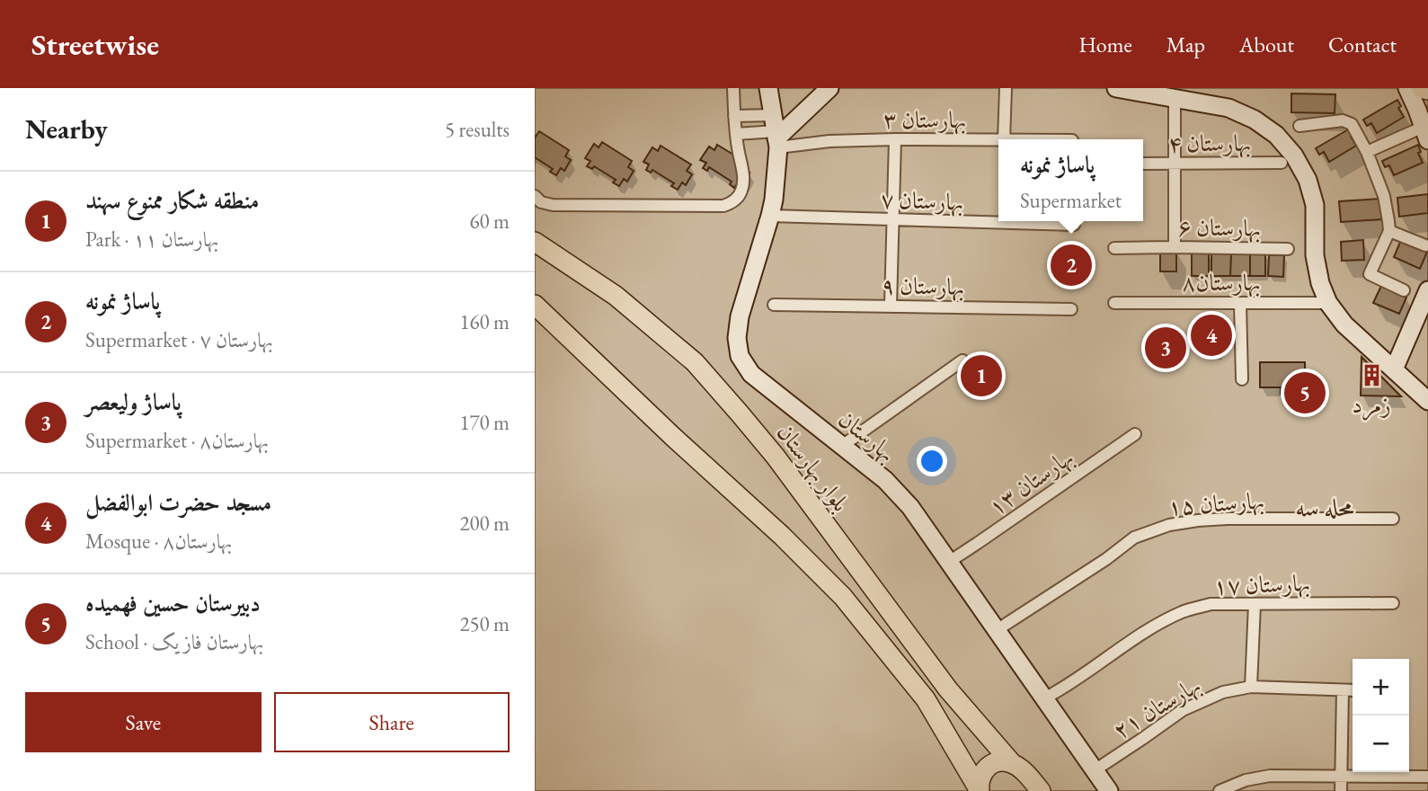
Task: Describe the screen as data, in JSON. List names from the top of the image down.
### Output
{
  "streets": {
    "main road": ["بلوار بهارستان"],
    "street": [
      "بهارستان ۳",
      "بهارستان ۴",
      "بهارستان ۷",
      "بهارستان ۶",
      "بهارستان۸",
      "بهارستان ۹",
      "بهارستان",
      "بهارستان ۱۳",
      "بهارستان ۱۵",
      "بهارستان ۱۷",
      "بهارستان ۲۱"
    ]
  },
  "crossings": [
    ["بهارستان ۳", "بهارستان"],
    ["بهارستان ۷", "بهارستان"],
    ["بهارستان", "بهارستان ۱۳"],
    ["بهارستان", "بهارستان ۱۵"],
    ["بهارستان", "بهارستان ۱۷"],
    ["بهارستان", "بهارستان ۲۱"]
  ],
  "districts": ["محله سه"],
  "places": {
    "building": ["زمرد"]
  },
  "page": {
    "header": "Streetwise",
    "nav": [
      "Home",
      "Map",
      "About",
      "Contact"
    ],
    "heading": ["Nearby", "5 results"],
    "popup": ["پاساژ نمونه", "Supermarket"],
    "list": [
      {
        "mark": "1",
        "name": "منطقه شکار ممنوع سهند",
        "note": "Park · بهارستان ۱۱",
        "value": "60 m"
      },
      {
        "mark": "2",
        "name": "پاساژ نمونه",
        "note": "Supermarket · بهارستان ۷",
        "value": "160 m"
      },
      {
        "mark": "3",
        "name": "پاساژ ولیعصر",
        "note": "Supermarket · بهارستان۸",
        "value": "170 m"
      },
      {
        "mark": "4",
        "name": "مسجد حضرت ابوالفضل",
        "note": "Mosque · بهارستان۸",
        "value": "200 m"
      },
      {
        "mark": "5",
        "name": "دبیرستان حسین فهمیده",
        "note": "School · بهارستان فاز یک",
        "value": "250 m"
      }
    ],
    "pins": [
      "2",
      "4",
      "3",
      "1",
      "5"
    ],
    "map_buttons": ["+", "−"],
    "buttons": ["Save", "Share"]
  }
}
